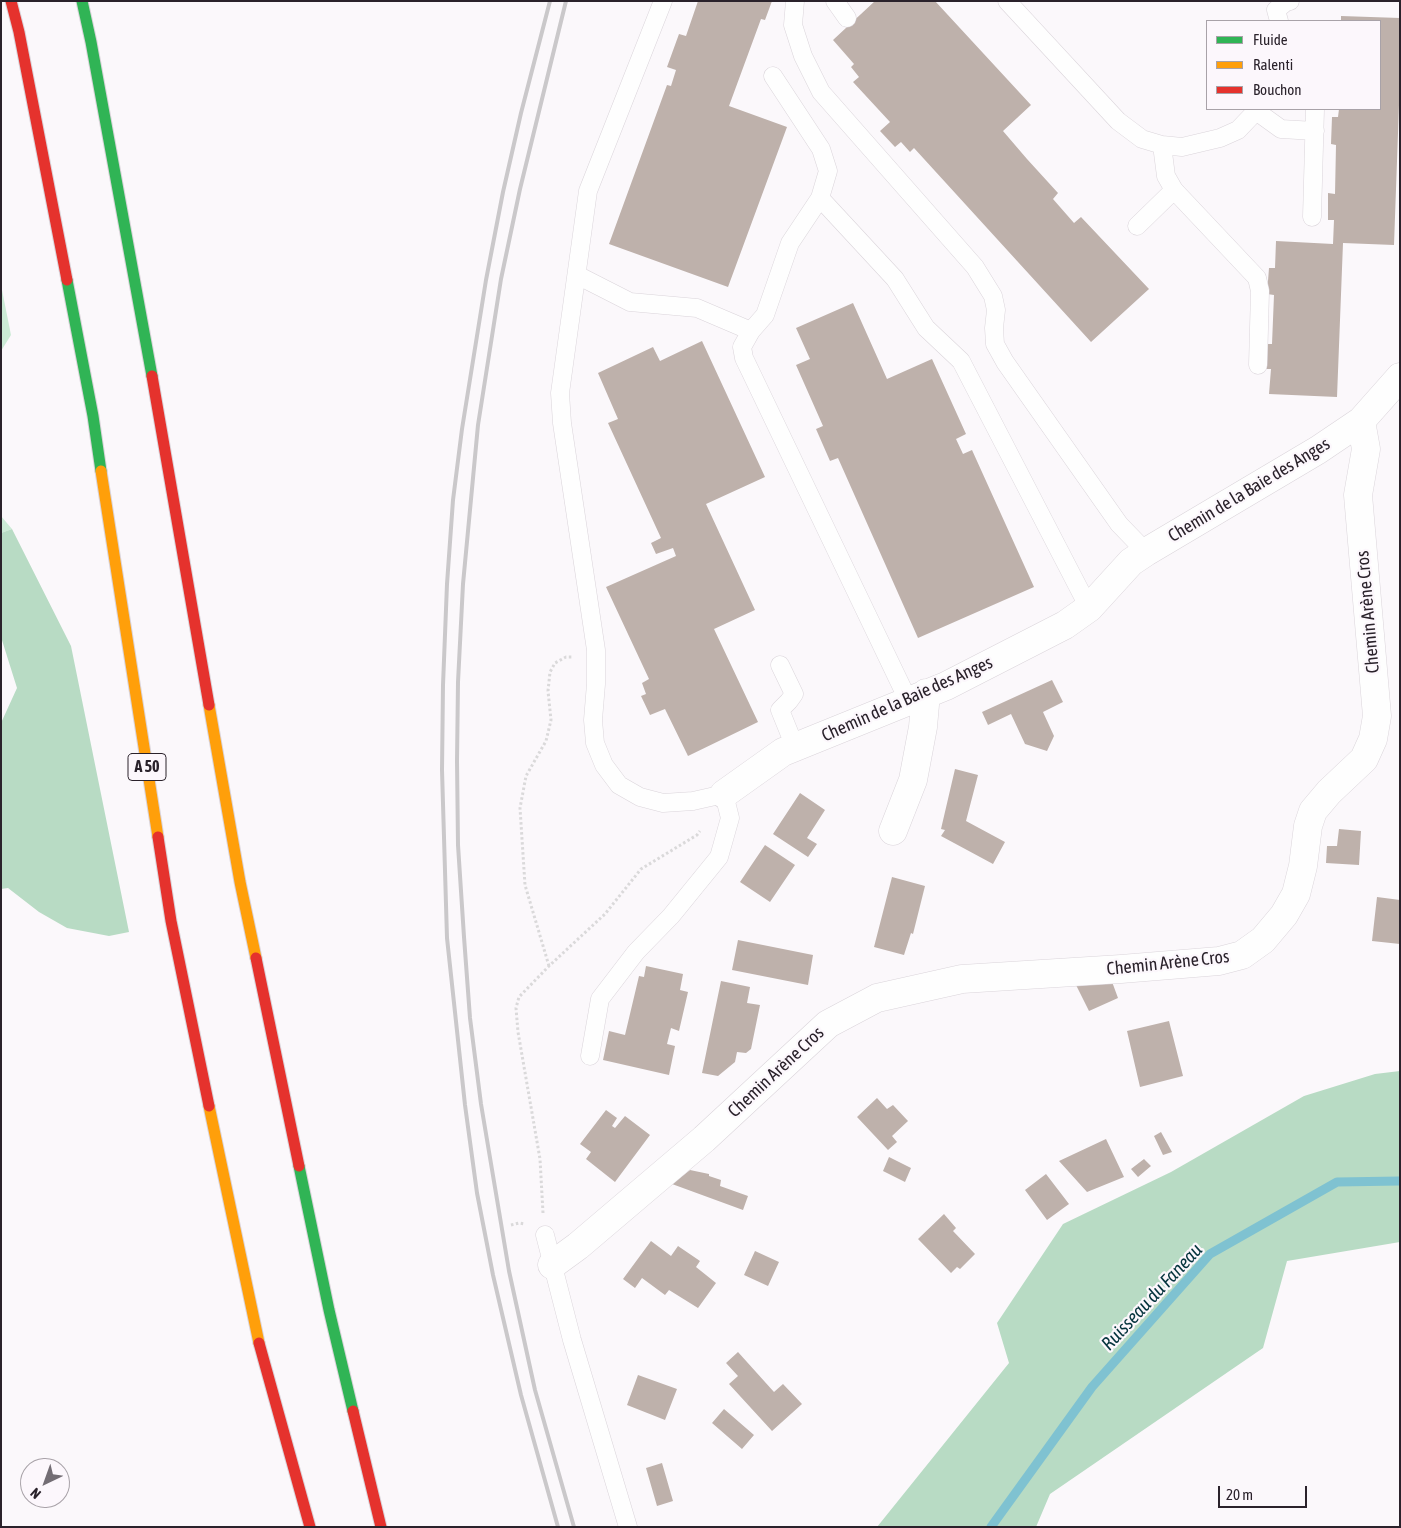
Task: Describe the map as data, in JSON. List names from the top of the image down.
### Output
{
  "streets": {
    "highway": ["A 50"],
    "street": ["Chemin de la Baie des Anges", "Chemin Arène Cros"]
  },
  "crossings": [
    ["Chemin de la Baie des Anges", "Chemin Arène Cros"]
  ],
  "water": ["Ruisseau du Faneau"],
  "legend": ["Fluide", "Ralenti", "Bouchon"],
  "scale_bar": "20 m",
  "north": "bottom left"
}
